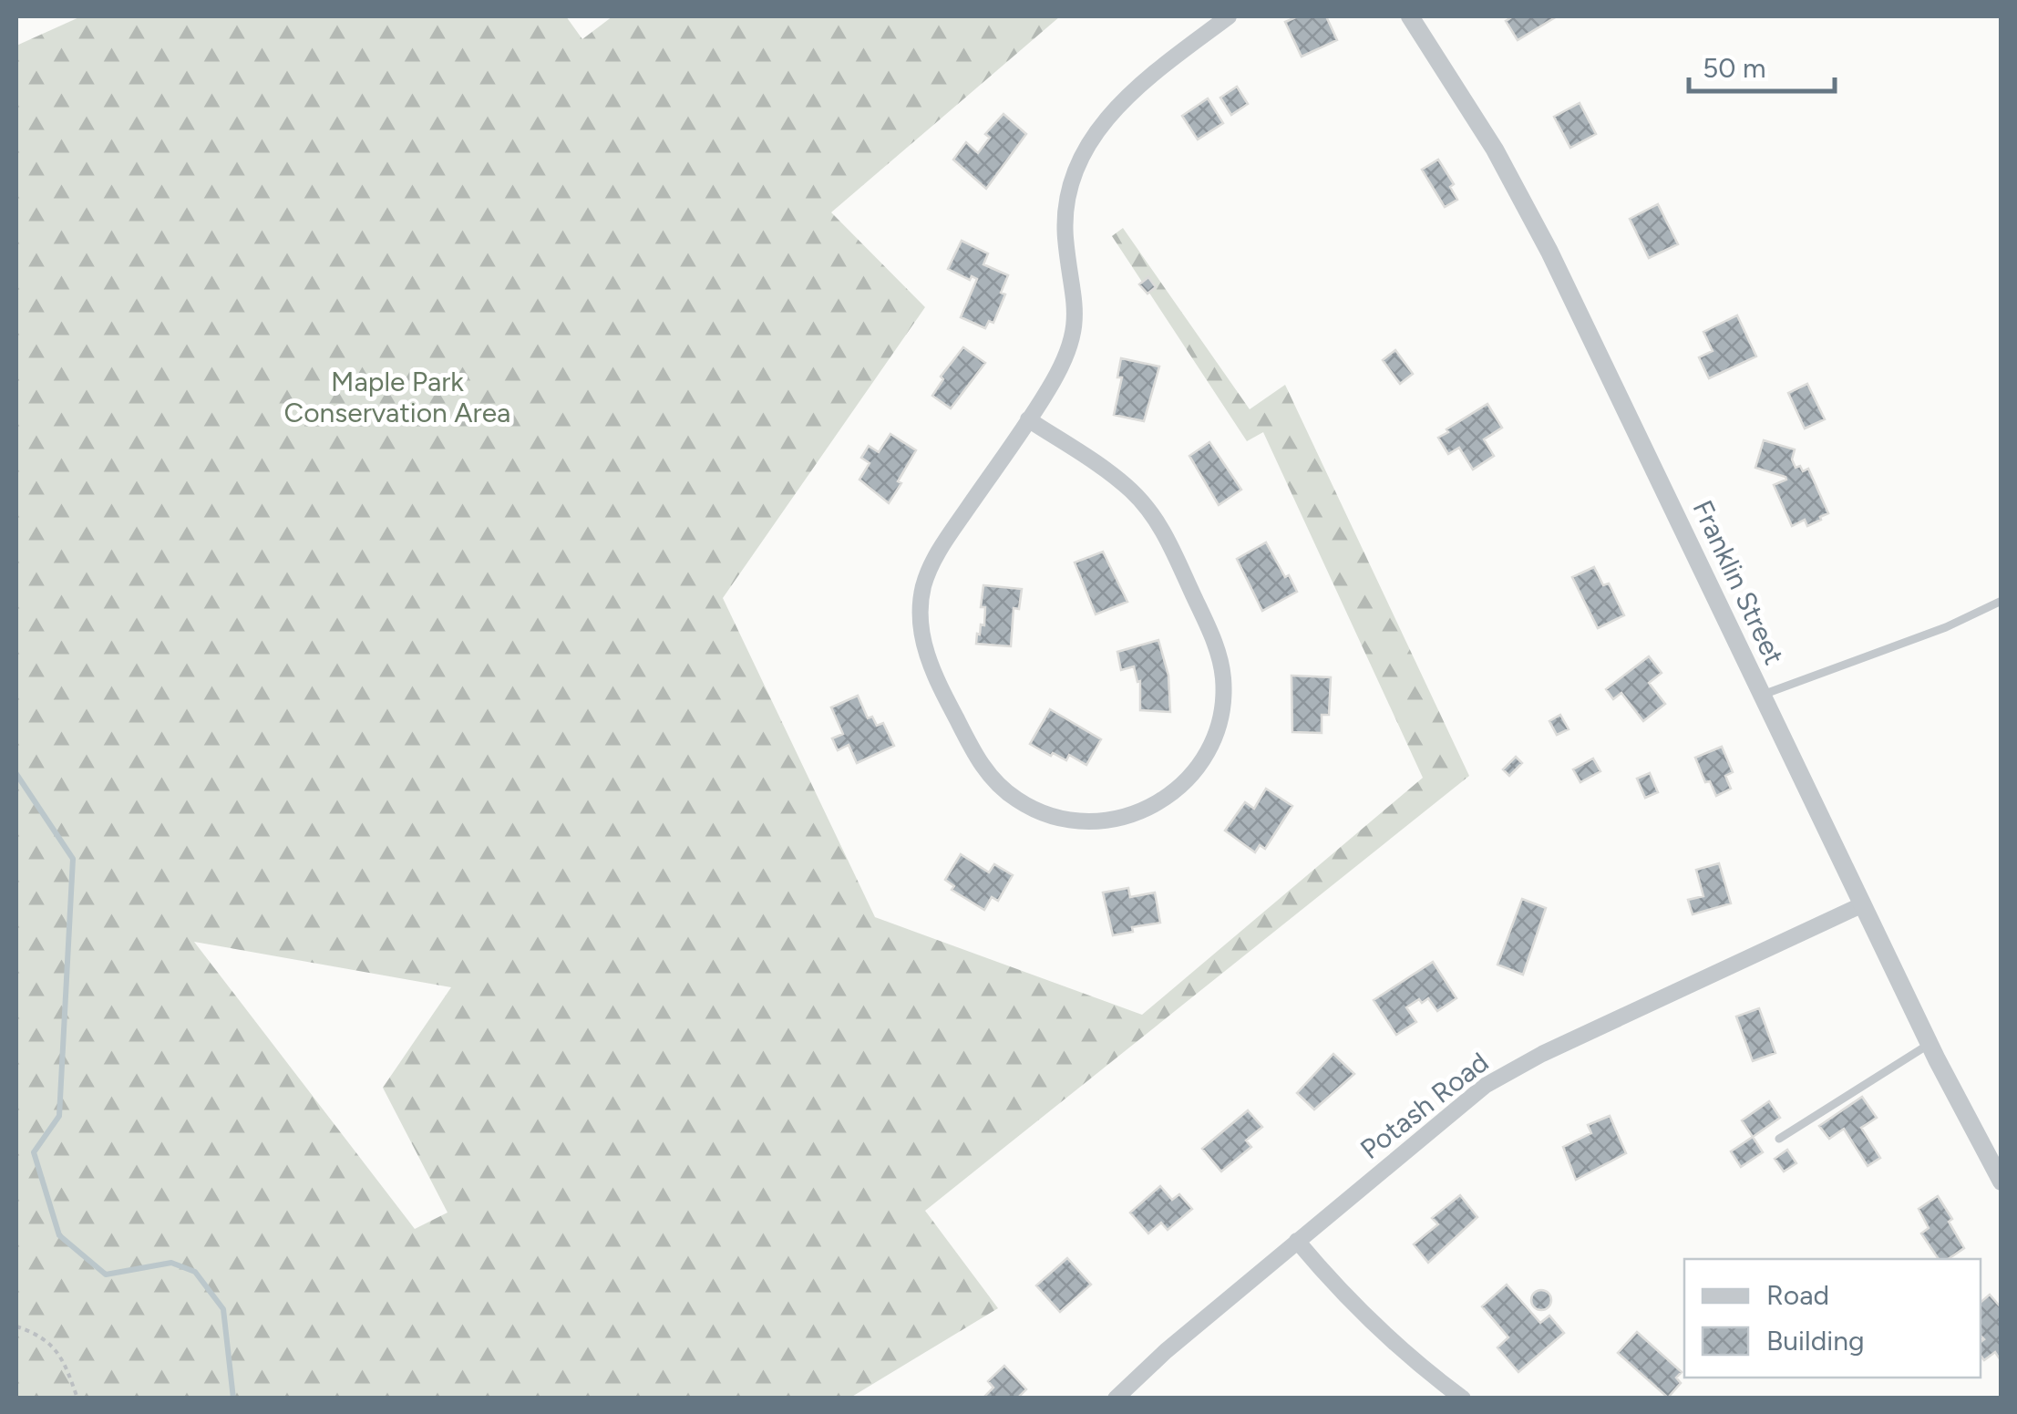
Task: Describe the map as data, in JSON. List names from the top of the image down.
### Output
{
  "streets": {
    "street": ["Franklin Street", "Potash Road"]
  },
  "crossings": [
    ["Franklin Street", "Potash Road"]
  ],
  "parks": ["Maple Park Conservation Area"],
  "legend": ["Road", "Building"],
  "scale_bar": "50 m"
}
